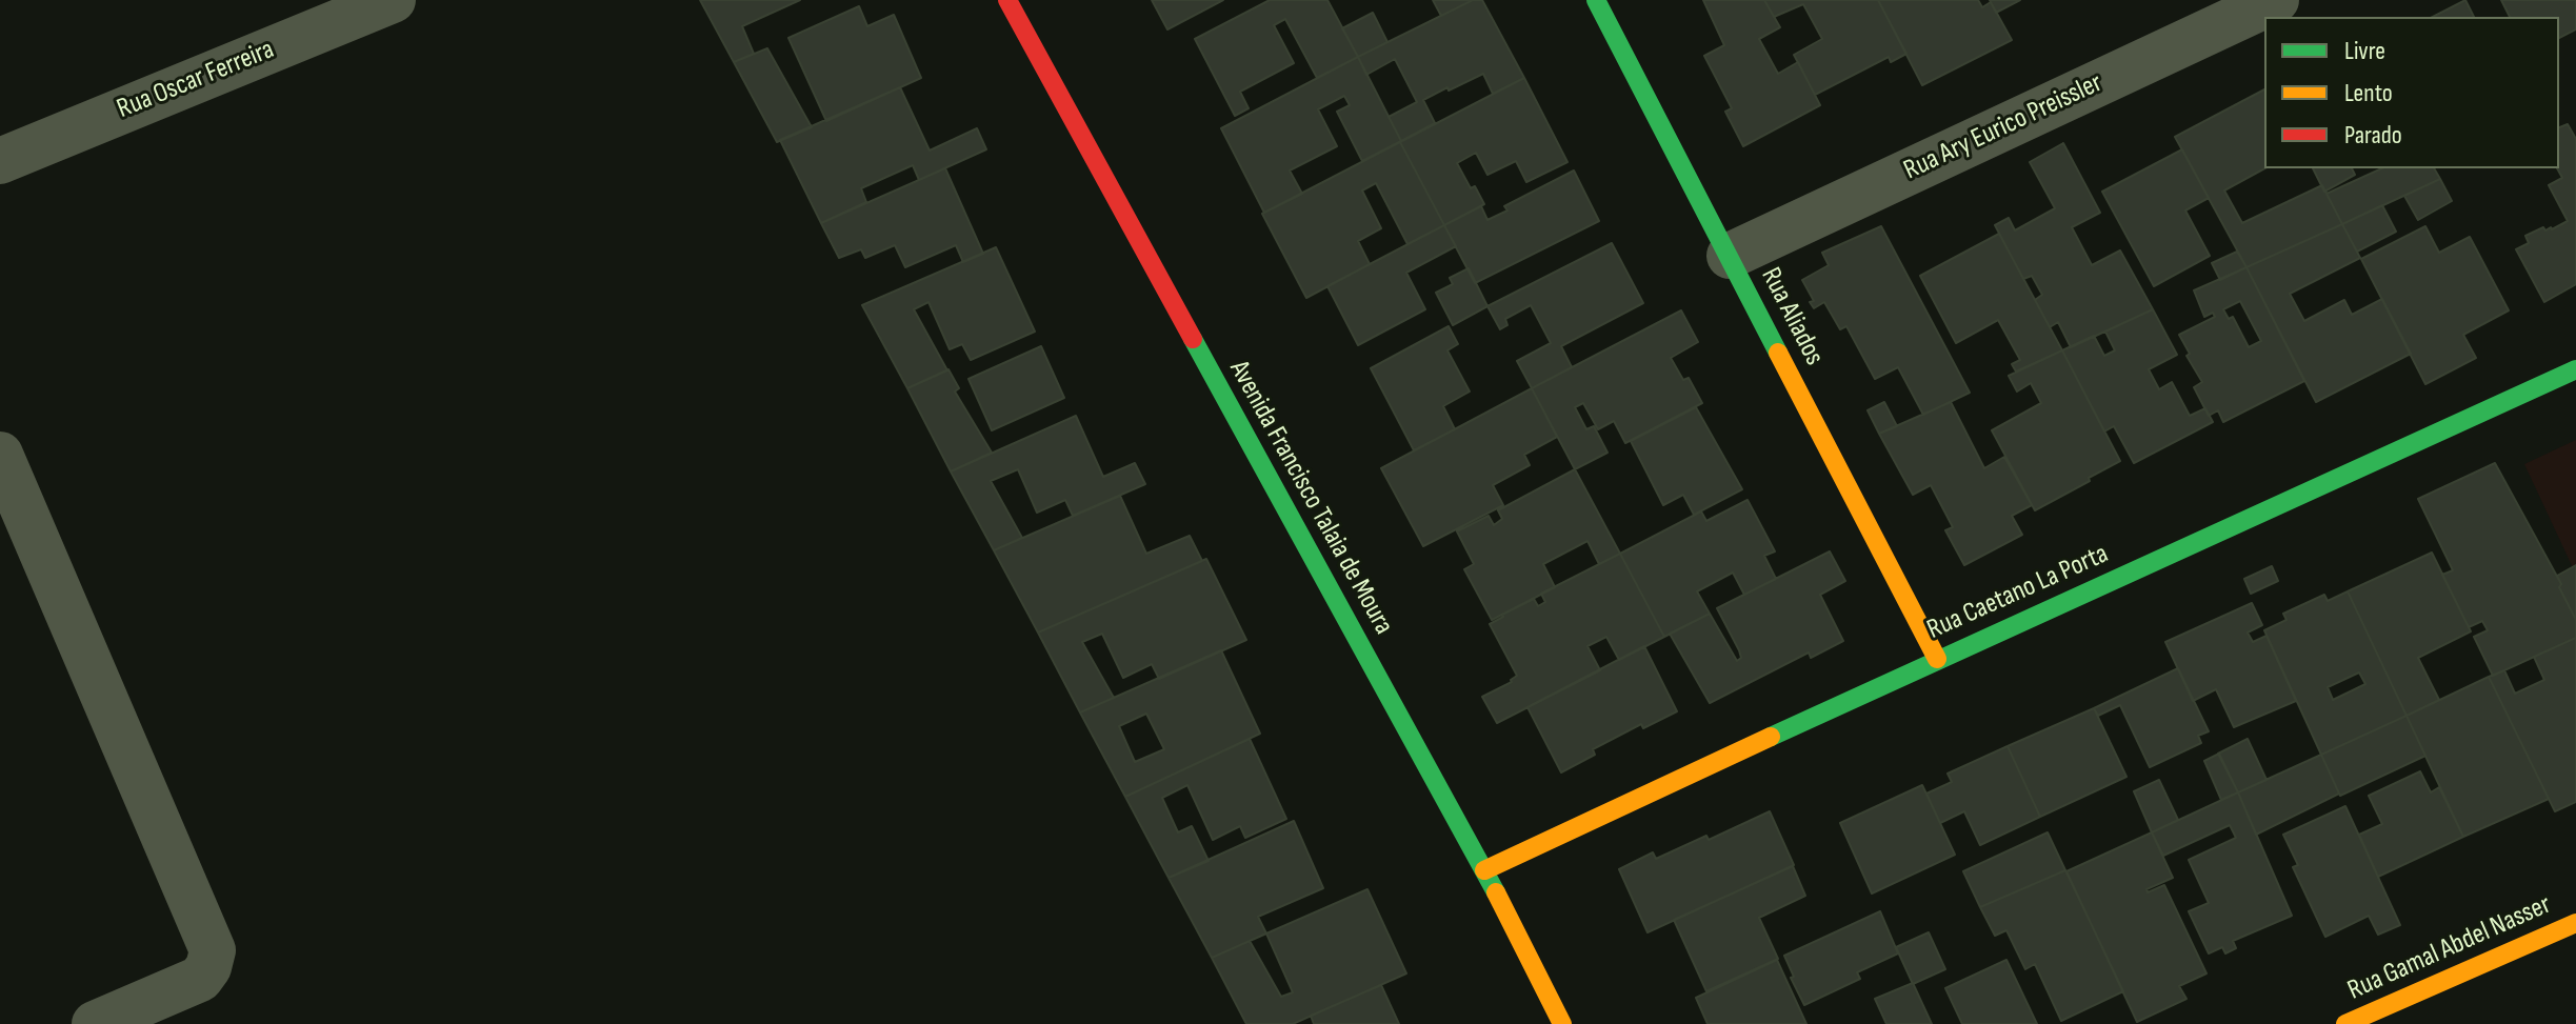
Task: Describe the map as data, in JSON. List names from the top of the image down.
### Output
{
  "streets": {
    "street": [
      "Rua Oscar Ferreira",
      "Rua Ary Eurico Preissler",
      "Rua Aliados",
      "Avenida Francisco Talaia de Moura",
      "Rua Caetano La Porta",
      "Rua Gamal Abdel Nasser"
    ]
  },
  "crossings": [
    ["Rua Ary Eurico Preissler", "Rua Aliados"],
    ["Rua Aliados", "Rua Caetano La Porta"],
    ["Avenida Francisco Talaia de Moura", "Rua Caetano La Porta"]
  ],
  "legend": ["Livre", "Lento", "Parado"]
}
